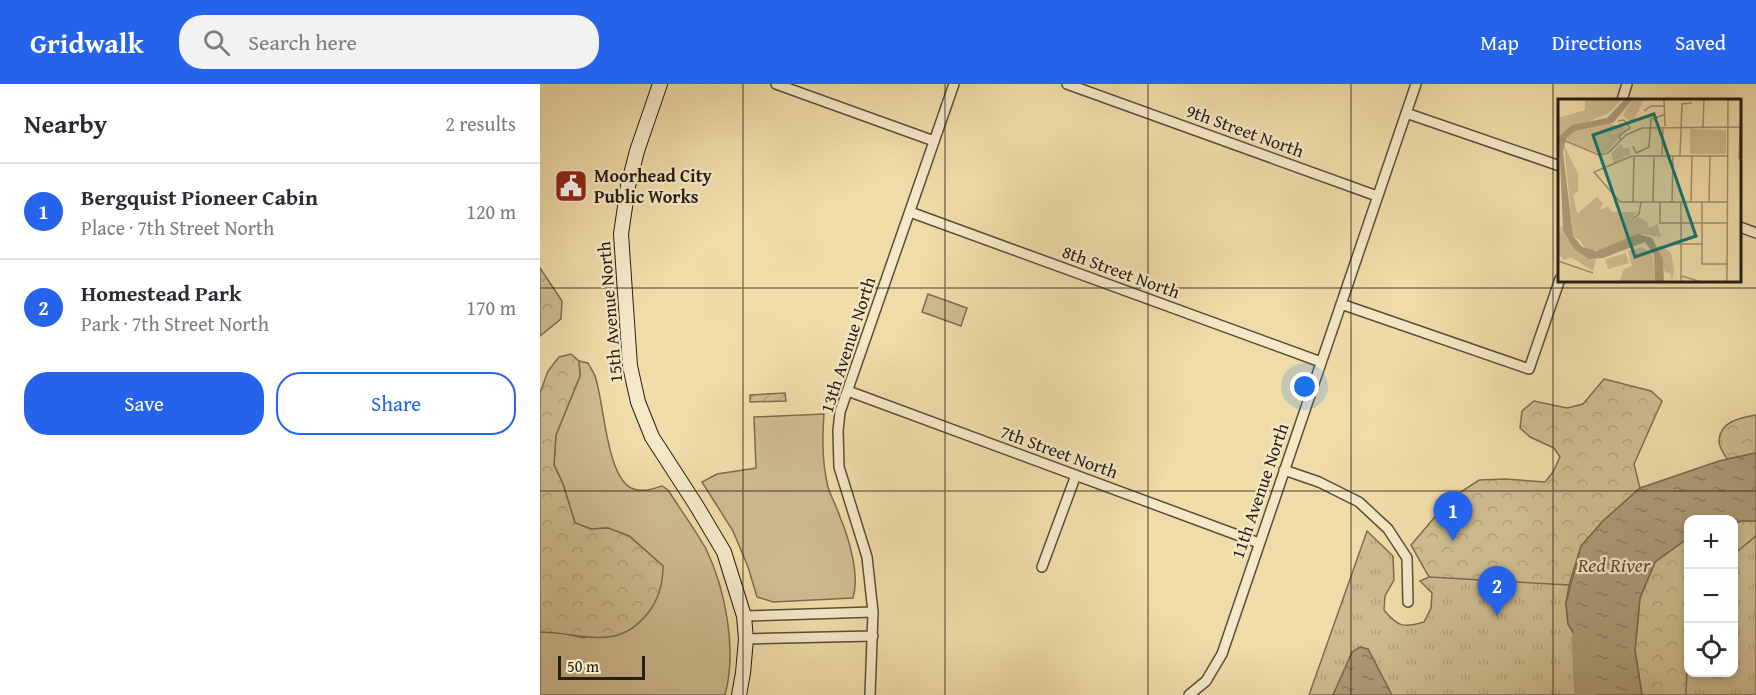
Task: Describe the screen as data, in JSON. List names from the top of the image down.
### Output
{
  "streets": {
    "main road": ["15th Avenue North"],
    "street": [
      "9th Street North",
      "8th Street North",
      "13th Avenue North",
      "7th Street North",
      "11th Avenue North"
    ]
  },
  "crossings": [
    ["9th Street North", "11th Avenue North"],
    ["8th Street North", "13th Avenue North"],
    ["8th Street North", "11th Avenue North"],
    ["13th Avenue North", "7th Street North"],
    ["7th Street North", "11th Avenue North"]
  ],
  "water": ["Red River"],
  "places": {
    "public building": ["Moorhead City Public Works"]
  },
  "scale_bar": "50 m",
  "page": {
    "header": "Gridwalk",
    "search": "Search here",
    "nav": ["Map", "Directions", "Saved"],
    "heading": ["Nearby", "2 results"],
    "list": [
      {
        "mark": "1",
        "name": "Bergquist Pioneer Cabin",
        "note": "Place · 7th Street North",
        "value": "120 m"
      },
      {
        "mark": "2",
        "name": "Homestead Park",
        "note": "Park · 7th Street North",
        "value": "170 m"
      }
    ],
    "buttons": ["Save", "Share"],
    "pins": ["1", "2"],
    "map_buttons": ["+", "−"],
    "scale": "50 m"
  }
}
